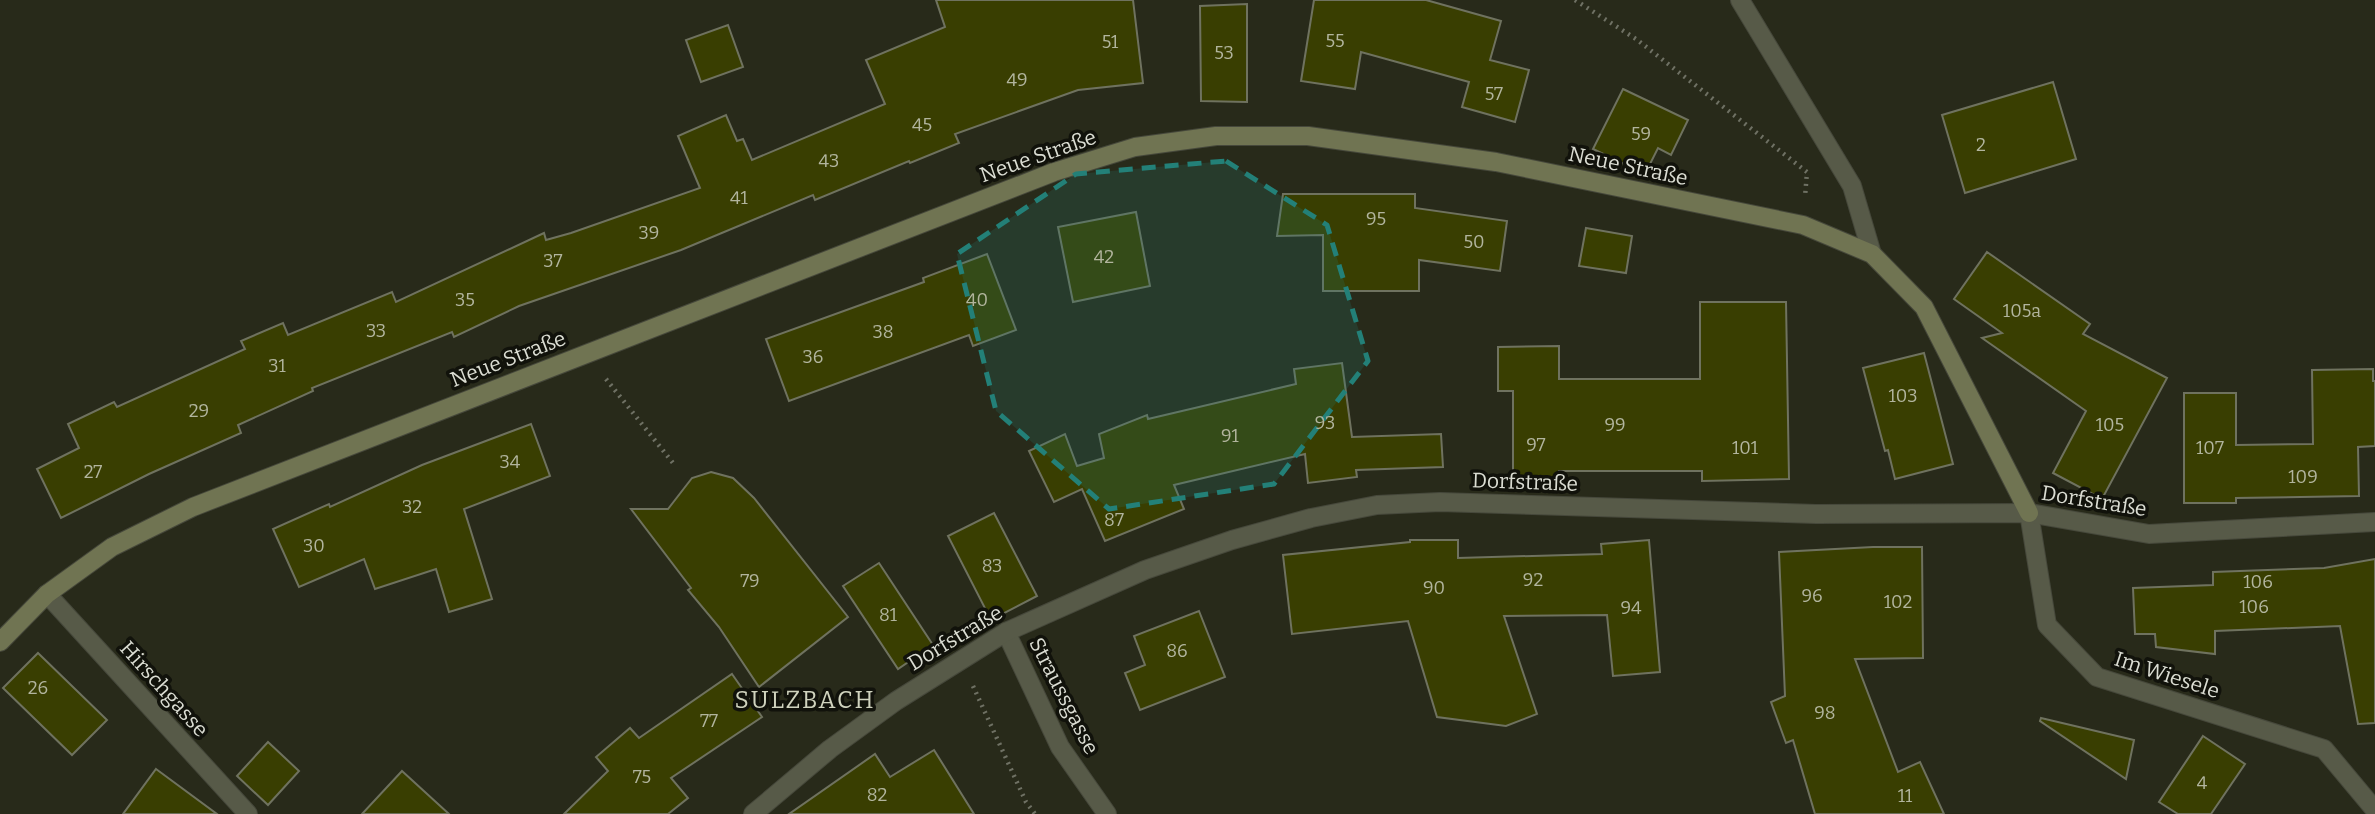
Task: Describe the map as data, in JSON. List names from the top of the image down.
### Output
{
  "streets": {
    "street": [
      "Neue Straße",
      "Dorfstraße",
      "Im Wiesele",
      "Hirschgasse",
      "Straussgasse"
    ]
  },
  "crossings": [
    ["Neue Straße", "Dorfstraße"],
    ["Neue Straße", "Im Wiesele"],
    ["Neue Straße", "Hirschgasse"],
    ["Dorfstraße", "Im Wiesele"],
    ["Dorfstraße", "Straussgasse"]
  ],
  "districts": ["SULZBACH"],
  "house_numbers": [
    "55",
    "51",
    "53",
    "49",
    "57",
    "45",
    "59",
    "2",
    "43",
    "41",
    "95",
    "39",
    "50",
    "42",
    "37",
    "35",
    "40",
    "105a",
    "33",
    "38",
    "36",
    "31",
    "103",
    "29",
    "93",
    "99",
    "105",
    "91",
    "97",
    "101",
    "107",
    "34",
    "27",
    "109",
    "32",
    "87",
    "30",
    "83",
    "92",
    "79",
    "106",
    "90",
    "96",
    "102",
    "106",
    "94",
    "81",
    "86",
    "26",
    "98",
    "77",
    "75",
    "4",
    "82",
    "11"
  ]
}
